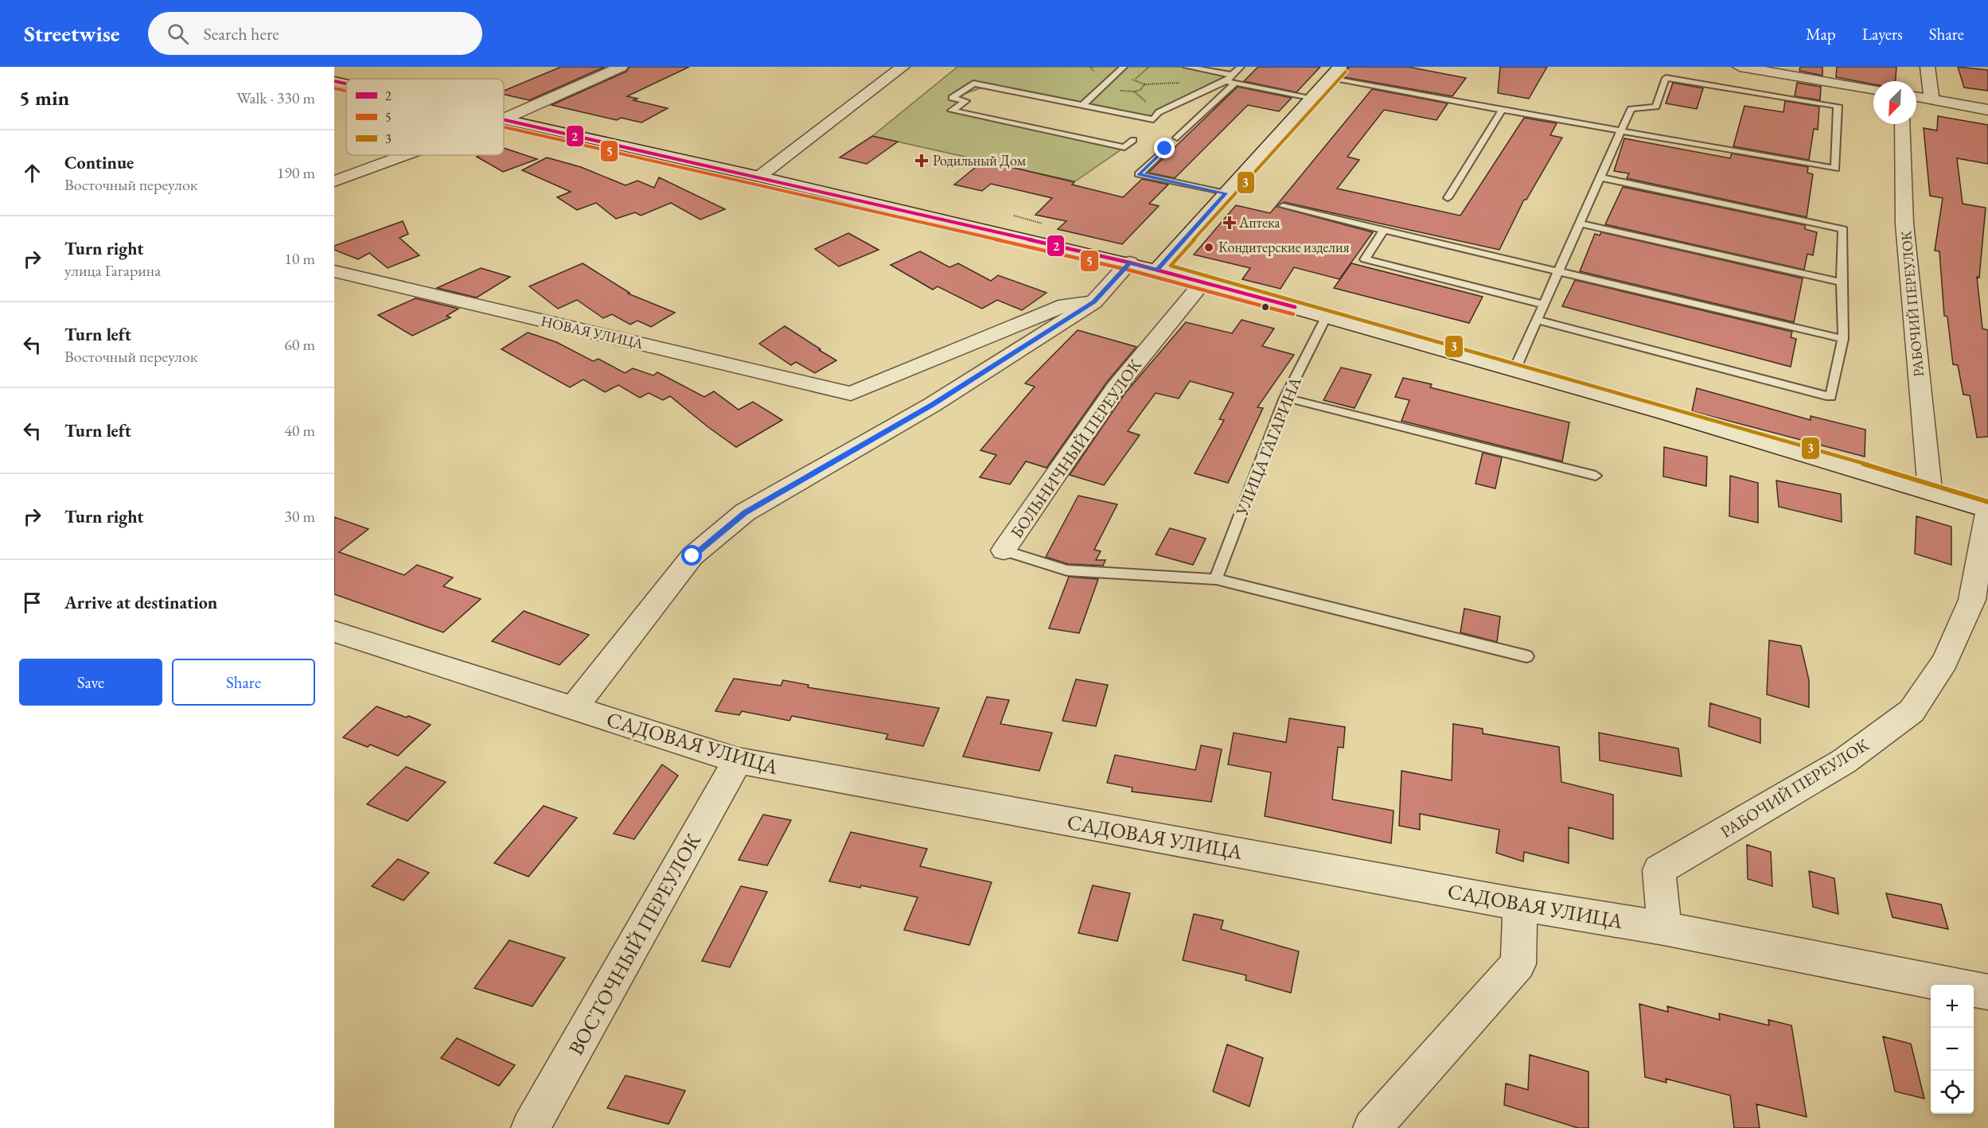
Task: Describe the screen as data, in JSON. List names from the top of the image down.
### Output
{
  "streets": {
    "street": [
      "РАБОЧИЙ ПЕРЕУЛОК",
      "НОВАЯ УЛИЦА",
      "БОЛЬНИЧНЫЙ ПЕРЕУЛОК",
      "САДОВАЯ УЛИЦА",
      "ВОСТОЧНЫЙ ПЕРЕУЛОК"
    ],
    "lane": ["УЛИЦА ГАГАРИНА"]
  },
  "crossings": [
    ["РАБОЧИЙ ПЕРЕУЛОК", "САДОВАЯ УЛИЦА"],
    ["САДОВАЯ УЛИЦА", "ВОСТОЧНЫЙ ПЕРЕУЛОК"]
  ],
  "places": {
    "health": ["Родильный Дом", "Аптека"],
    "other": ["Кондитерские изделия"]
  },
  "lines": ["transit line 3", "transit line 2", "transit line 5"],
  "legend": ["2", "5", "3"],
  "north": "bottom left",
  "page": {
    "header": "Streetwise",
    "search": "Search here",
    "nav": ["Map", "Layers", "Share"],
    "heading": ["5 min", "Walk · 330 m"],
    "list": [
      ["Continue", "Восточный переулок", "190 m"],
      ["Turn right", "улица Гагарина", "10 m"],
      ["Turn left", "Восточный переулок", "60 m"],
      ["Turn left", "40 m"],
      ["Turn right", "30 m"],
      "Arrive at destination"
    ],
    "buttons": ["Save", "Share"],
    "map_buttons": ["+", "−"]
  }
}
